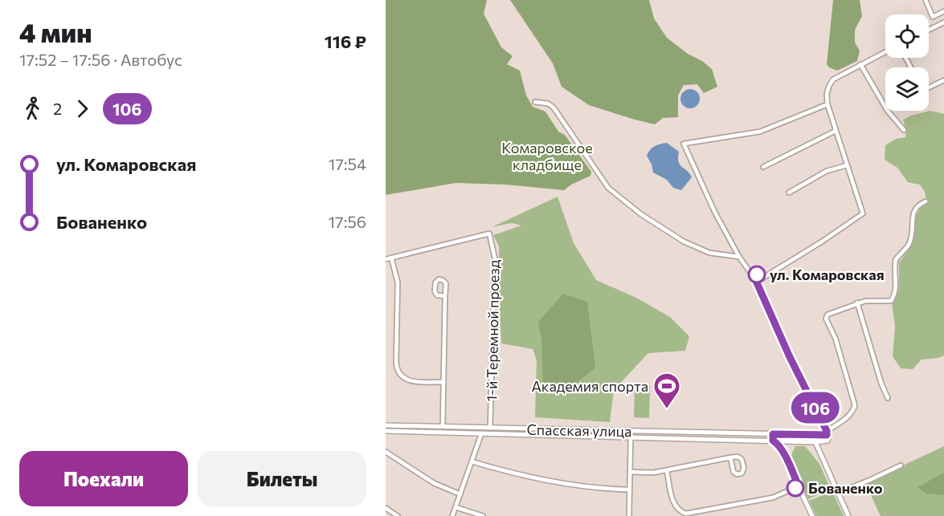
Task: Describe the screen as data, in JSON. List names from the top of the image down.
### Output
{
  "streets": {
    "street": ["1-й Теремной проезд", "Спасская улица"]
  },
  "crossings": [
    ["1-й Теремной проезд", "Спасская улица"]
  ],
  "parks": ["Комаровское кладбище"],
  "places": {
    "other": ["ул. Комаровская", "Бованенко"],
    "sports": ["Академия спорта"]
  },
  "lines": ["bus line 106"],
  "page": {
    "heading": ["4 мин", "17:52 – 17:56 · Автобус", "116 ₽"],
    "on_map": "106",
    "legs": ["2", "106"],
    "list": [
      {
        "name": "ул. Комаровская",
        "value": "17:54"
      },
      {
        "name": "Бованенко",
        "value": "17:56"
      }
    ],
    "buttons": ["Поехали", "Билеты"]
  }
}
